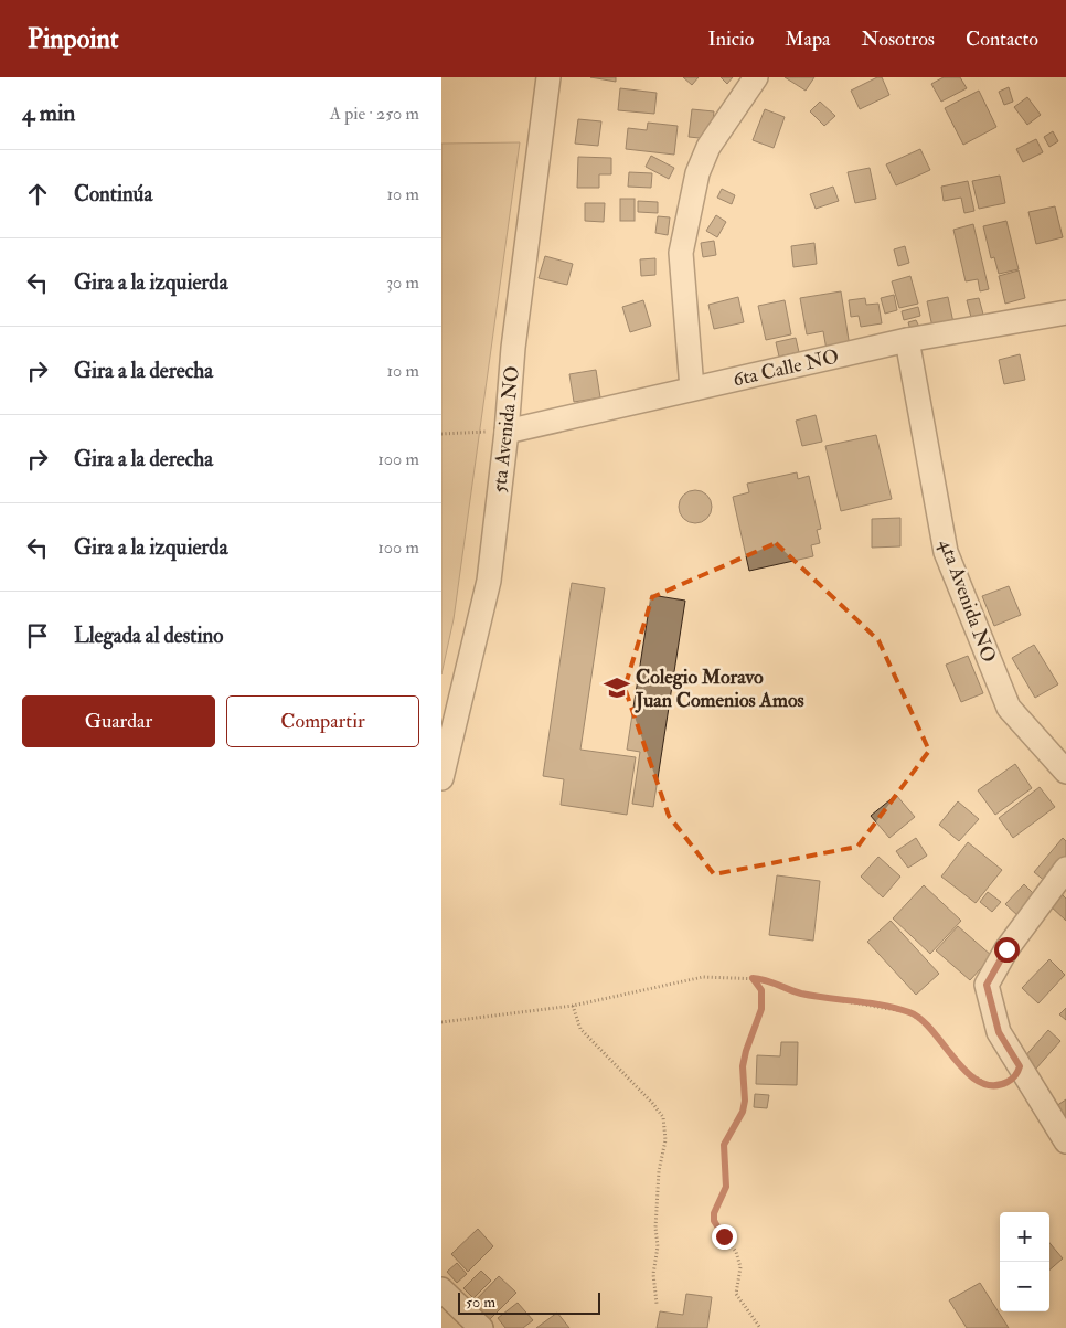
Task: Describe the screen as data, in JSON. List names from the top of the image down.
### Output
{
  "streets": {
    "street": ["6ta Calle NO", "5ta Avenida NO", "4ta Avenida NO"]
  },
  "crossings": [
    ["6ta Calle NO", "5ta Avenida NO"],
    ["6ta Calle NO", "4ta Avenida NO"]
  ],
  "places": {
    "school or university": ["Colegio Moravo Juan Comenios Amos"]
  },
  "scale_bar": "50 m",
  "page": {
    "header": "Pinpoint",
    "nav": [
      "Inicio",
      "Mapa",
      "Nosotros",
      "Contacto"
    ],
    "heading": ["4 min", "A pie · 250 m"],
    "list": [
      ["Continúa", "10 m"],
      ["Gira a la izquierda", "30 m"],
      ["Gira a la derecha", "10 m"],
      ["Gira a la derecha", "100 m"],
      ["Gira a la izquierda", "100 m"],
      "Llegada al destino"
    ],
    "buttons": ["Guardar", "Compartir"],
    "map_buttons": ["+", "−"],
    "scale": "50 m"
  }
}
